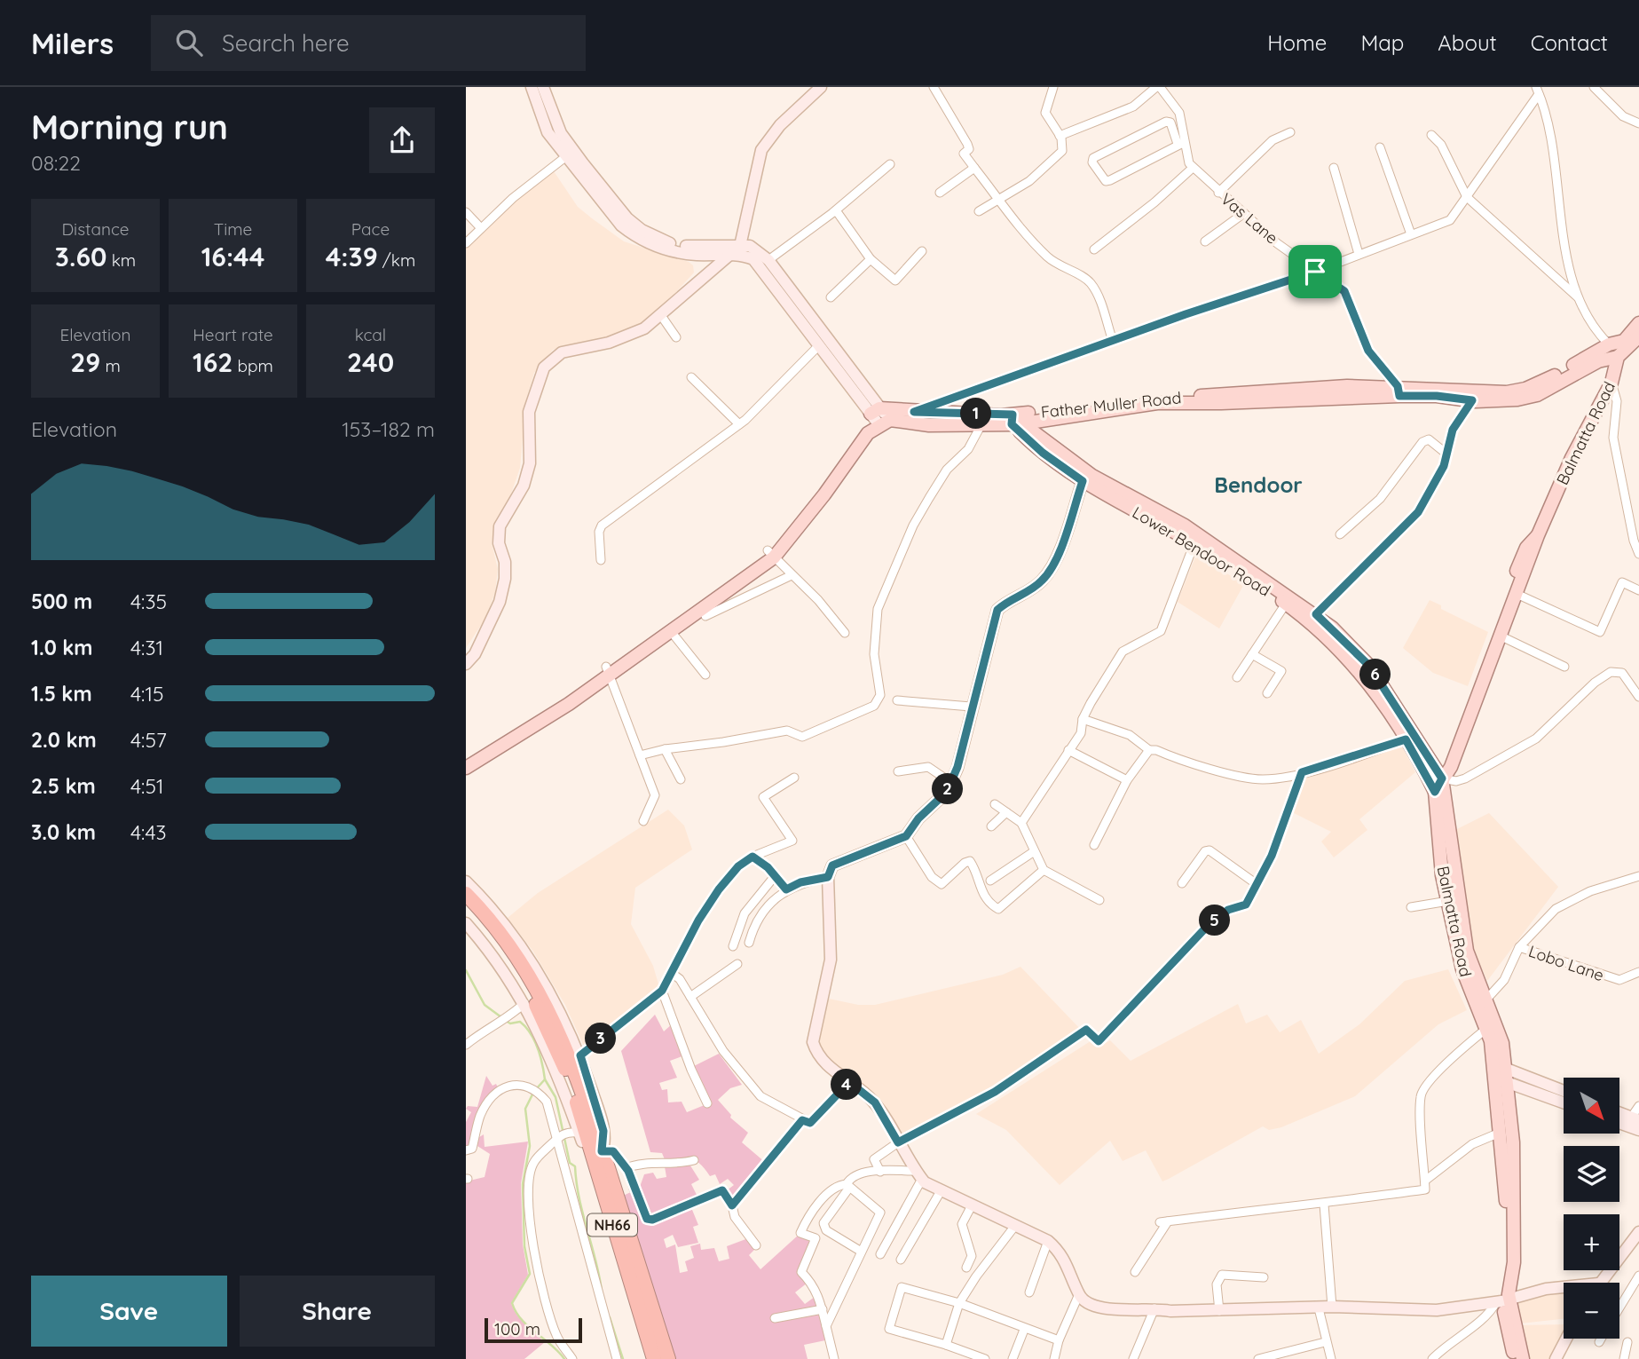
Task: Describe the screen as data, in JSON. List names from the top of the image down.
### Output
{
  "streets": {
    "highway": ["NH66"],
    "main road": ["Father Muller Road", "Balmatta Road", "Lower Bendoor Road"],
    "street": ["Vas Lane", "Lobo Lane"]
  },
  "crossings": [
    ["Vas Lane", "Father Muller Road"],
    ["Father Muller Road", "Lower Bendoor Road"],
    ["Balmatta Road", "Lower Bendoor Road"]
  ],
  "districts": ["Bendoor"],
  "scale_bar": "100 m",
  "north": "bottom right",
  "page": {
    "header": "Milers",
    "search": "Search here",
    "nav": [
      "Home",
      "Map",
      "About",
      "Contact"
    ],
    "heading": ["Morning run", "08:22"],
    "stats": [
      ["Distance", "3.60 km"],
      ["Time", "16:44"],
      ["Pace", "4:39 /km"],
      ["Elevation", "29 m"],
      ["Heart rate", "162 bpm"],
      ["kcal", "240"]
    ],
    "pins": [
      "1",
      "6",
      "2",
      "5",
      "3",
      "4"
    ],
    "chart": ["Elevation", "153–182 m"],
    "list": [
      {
        "name": "500 m",
        "note": "4:35"
      },
      {
        "name": "1.0 km",
        "note": "4:31"
      },
      {
        "name": "1.5 km",
        "note": "4:15"
      },
      {
        "name": "2.0 km",
        "note": "4:57"
      },
      {
        "name": "2.5 km",
        "note": "4:51"
      },
      {
        "name": "3.0 km",
        "note": "4:43"
      }
    ],
    "map_buttons": ["+", "−"],
    "buttons": ["Save", "Share"],
    "scale": "100 m"
  }
}
